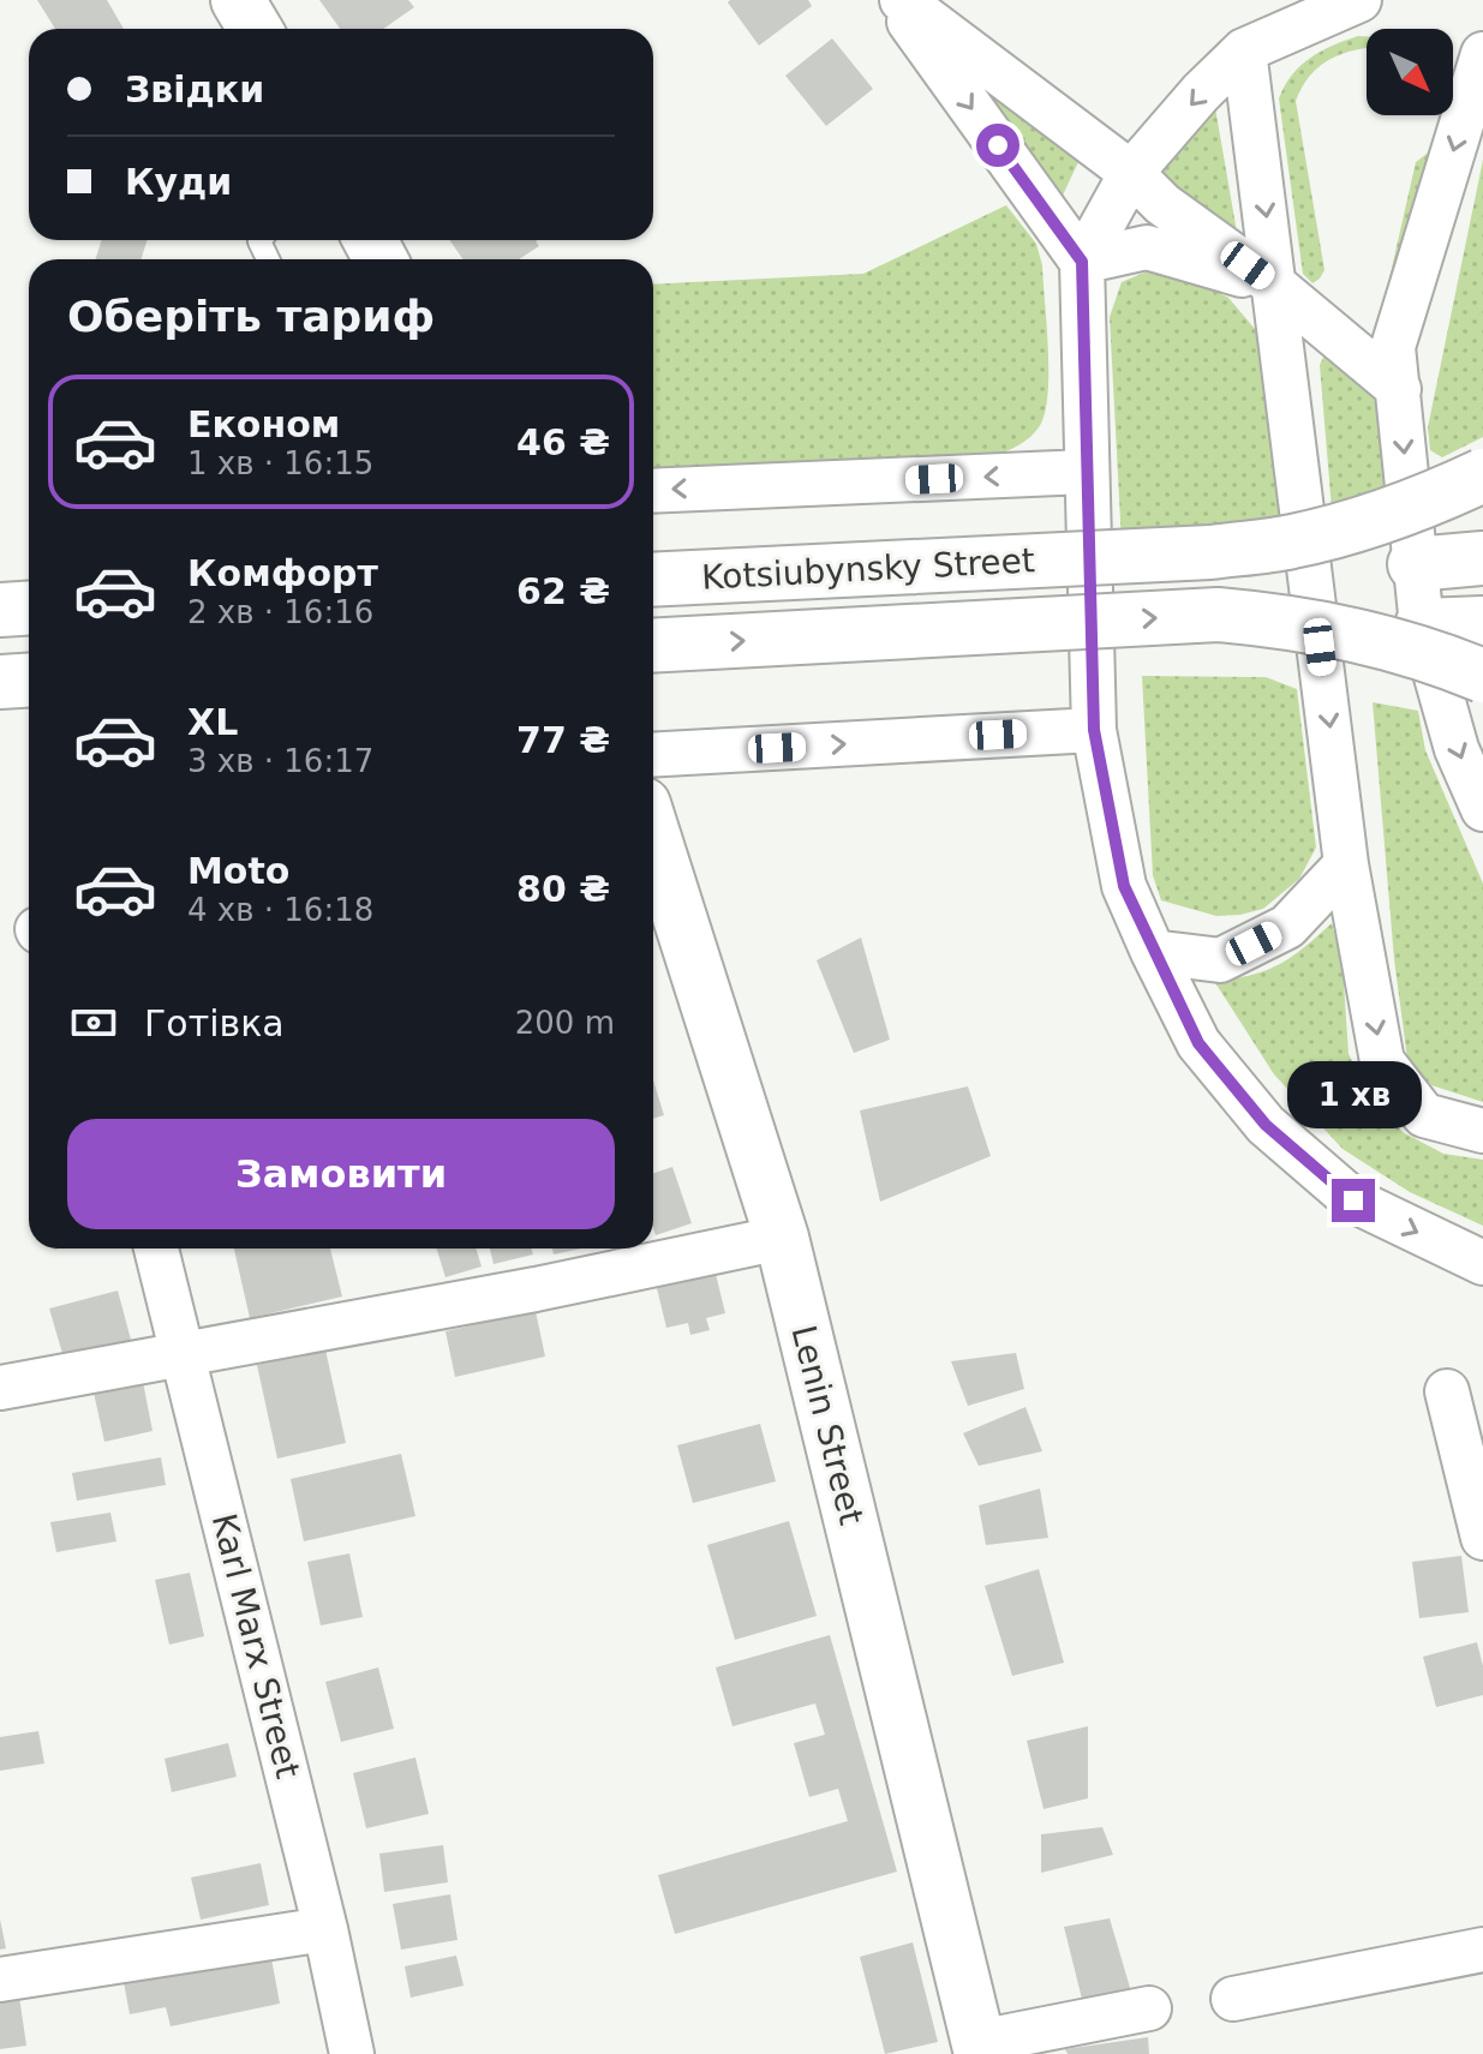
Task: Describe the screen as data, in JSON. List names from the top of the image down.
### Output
{
  "streets": {
    "street": ["Kotsiubynsky Street", "Lenin Street", "Karl Marx Street"]
  },
  "north": "bottom right",
  "page": {
    "banner": ["Звідки", "Куди"],
    "heading": "Оберіть тариф",
    "list": [
      {
        "name": "Економ",
        "note": "1 хв · 16:15",
        "value": "46 ₴"
      },
      {
        "name": "Комфорт",
        "note": "2 хв · 16:16",
        "value": "62 ₴"
      },
      {
        "name": "XL",
        "note": "3 хв · 16:17",
        "value": "77 ₴"
      },
      {
        "name": "Moto",
        "note": "4 хв · 16:18",
        "value": "80 ₴"
      }
    ],
    "pay": ["Готівка", "200 m"],
    "bubble": "1 хв",
    "buttons": "Замовити"
  }
}
